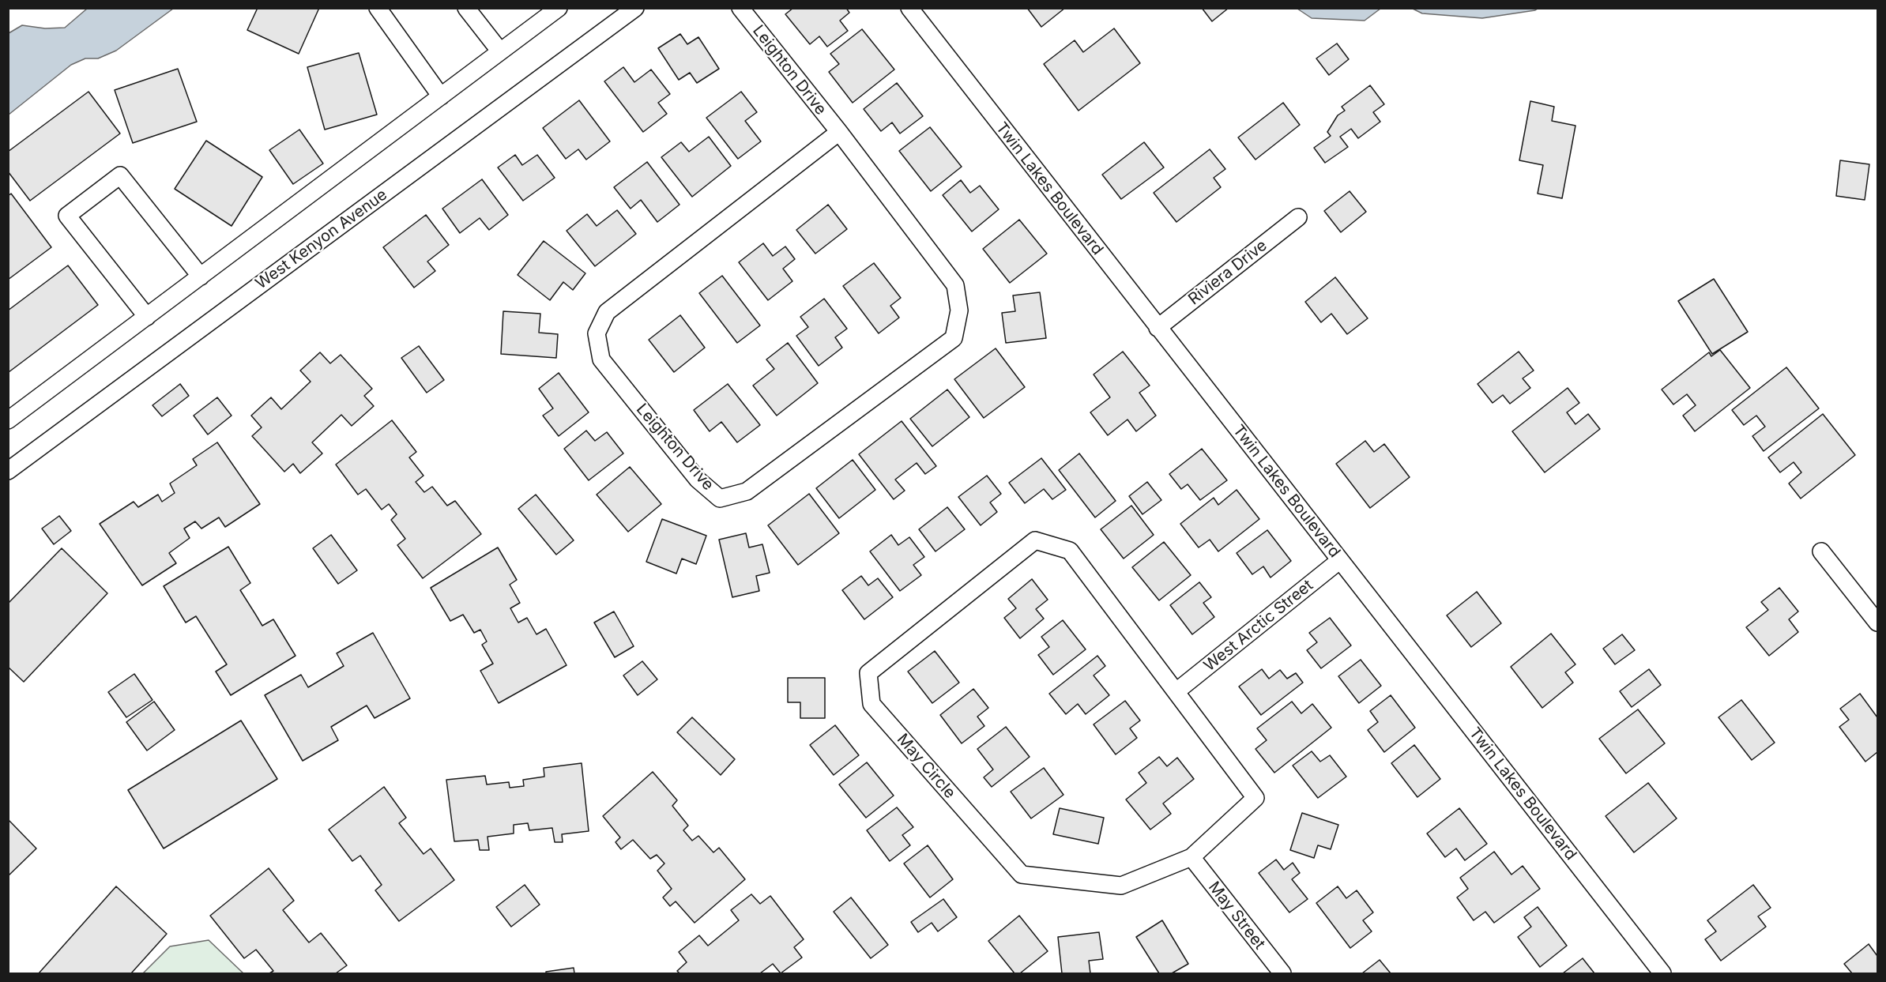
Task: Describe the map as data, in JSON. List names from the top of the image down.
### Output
{
  "streets": {
    "street": [
      "Leighton Drive",
      "Twin Lakes Boulevard",
      "West Kenyon Avenue",
      "Riviera Drive",
      "West Arctic Street",
      "May Circle",
      "May Street"
    ]
  },
  "crossings": [
    ["Twin Lakes Boulevard", "Riviera Drive"],
    ["Twin Lakes Boulevard", "West Arctic Street"],
    ["West Arctic Street", "May Circle"],
    ["May Circle", "May Street"]
  ]
}
